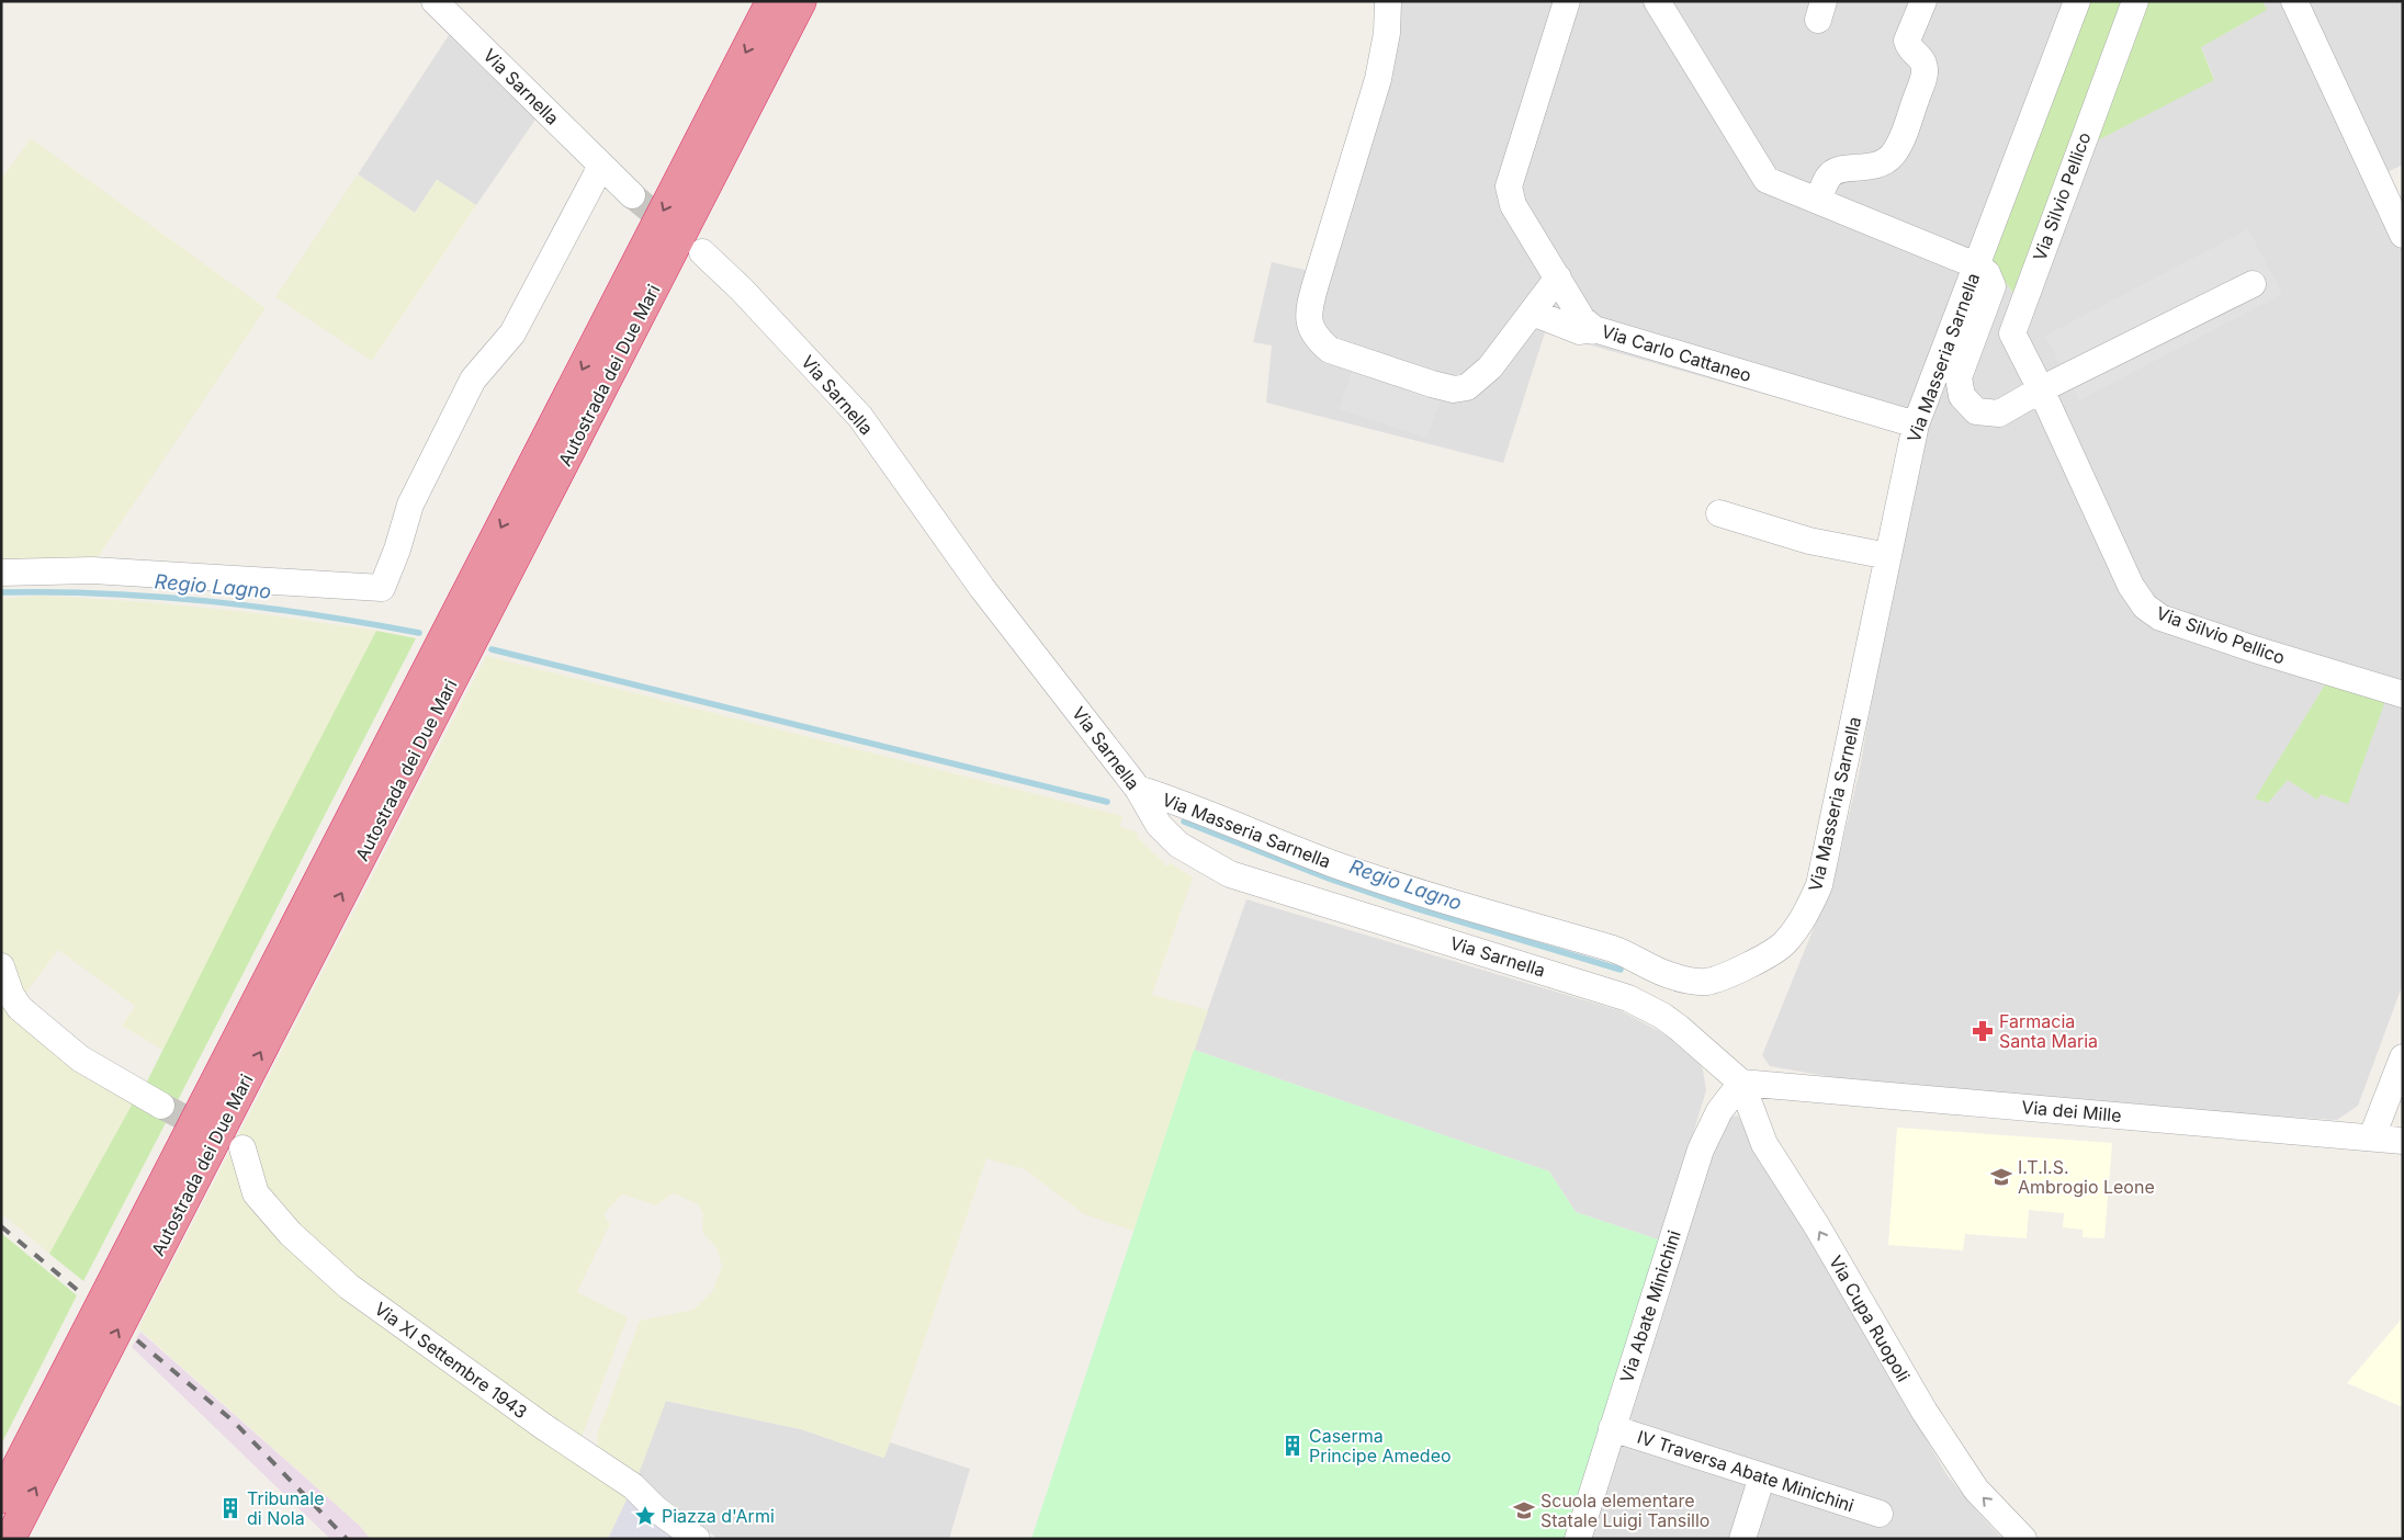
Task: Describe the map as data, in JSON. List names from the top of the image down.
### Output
{
  "streets": {
    "highway": ["Autostrada dei Due Mari"],
    "street": [
      "Via Sarnella",
      "Via Silvio Pellico",
      "Via Carlo Cattaneo",
      "Via Masseria Sarnella",
      "Via dei Mille",
      "Via Abate Minichini",
      "Via Cupa Ruopoli",
      "Via XI Settembre 1943",
      "IV Traversa Abate Minichini"
    ]
  },
  "crossings": [
    ["Via Sarnella", "Via Masseria Sarnella"],
    ["Via Sarnella", "Via dei Mille"],
    ["Via Sarnella", "Via Abate Minichini"],
    ["Via Sarnella", "Via Cupa Ruopoli"],
    ["Via Carlo Cattaneo", "Via Masseria Sarnella"],
    ["Via dei Mille", "Via Abate Minichini"],
    ["Via dei Mille", "Via Cupa Ruopoli"],
    ["Via Abate Minichini", "Via Cupa Ruopoli"],
    ["Via Abate Minichini", "IV Traversa Abate Minichini"]
  ],
  "one_way": ["Via Cupa Ruopoli"],
  "water": ["Regio Lagno"],
  "places": {
    "pharmacy": ["Farmacia Santa Maria"],
    "school or university": ["I.T.I.S. Ambrogio Leone", "Scuola elementare Statale Luigi Tansillo"],
    "building": ["Caserma Principe Amedeo", "Tribunale di Nola"],
    "place": ["Piazza d'Armi"]
  }
}
